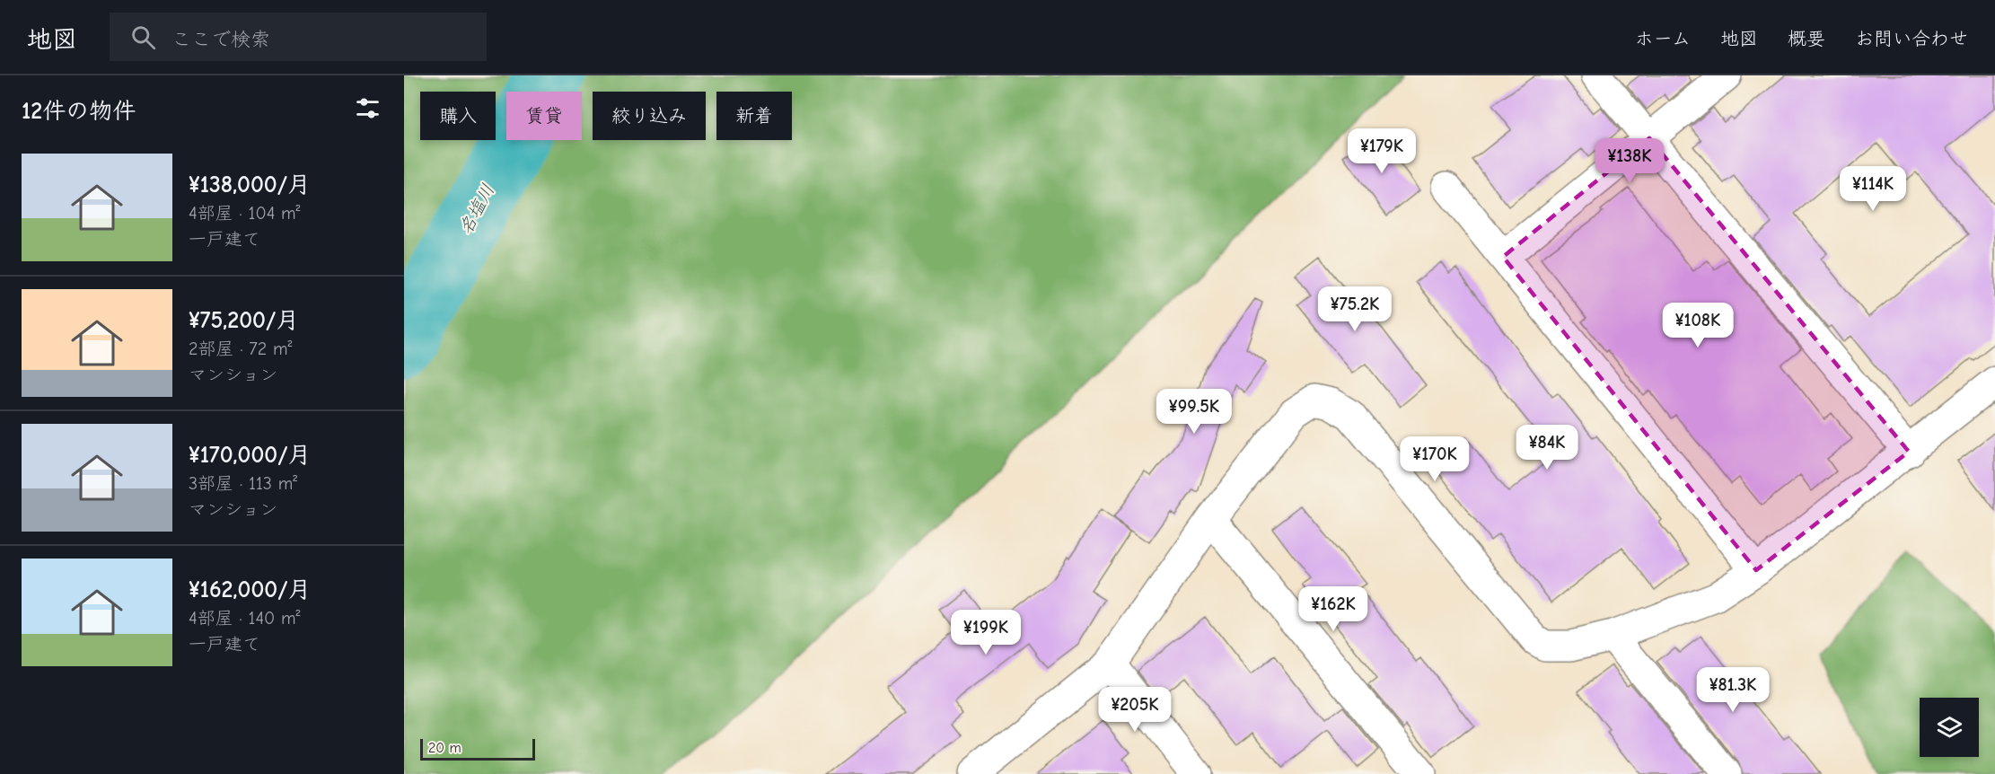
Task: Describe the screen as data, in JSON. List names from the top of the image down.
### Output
{
  "water": ["名塩川"],
  "scale_bar": "20 m",
  "page": {
    "header": "地図",
    "search": "ここで検索",
    "nav": [
      "ホーム",
      "地図",
      "概要",
      "お問い合わせ"
    ],
    "heading": "12件の物件",
    "chip": [
      "購入",
      "賃貸",
      "絞り込み",
      "新着"
    ],
    "price": [
      "¥179K",
      "¥138K",
      "¥114K",
      "¥75.2K",
      "¥108K",
      "¥99.5K",
      "¥84K",
      "¥170K",
      "¥162K",
      "¥199K",
      "¥81.3K",
      "¥205K"
    ],
    "list": [
      {
        "name": "¥138,000/月",
        "note": "4部屋 · 104 m² · 一戸建て"
      },
      {
        "name": "¥75,200/月",
        "note": "2部屋 · 72 m² · マンション"
      },
      {
        "name": "¥170,000/月",
        "note": "3部屋 · 113 m² · マンション"
      },
      {
        "name": "¥162,000/月",
        "note": "4部屋 · 140 m² · 一戸建て"
      }
    ],
    "scale": "20 m"
  }
}
